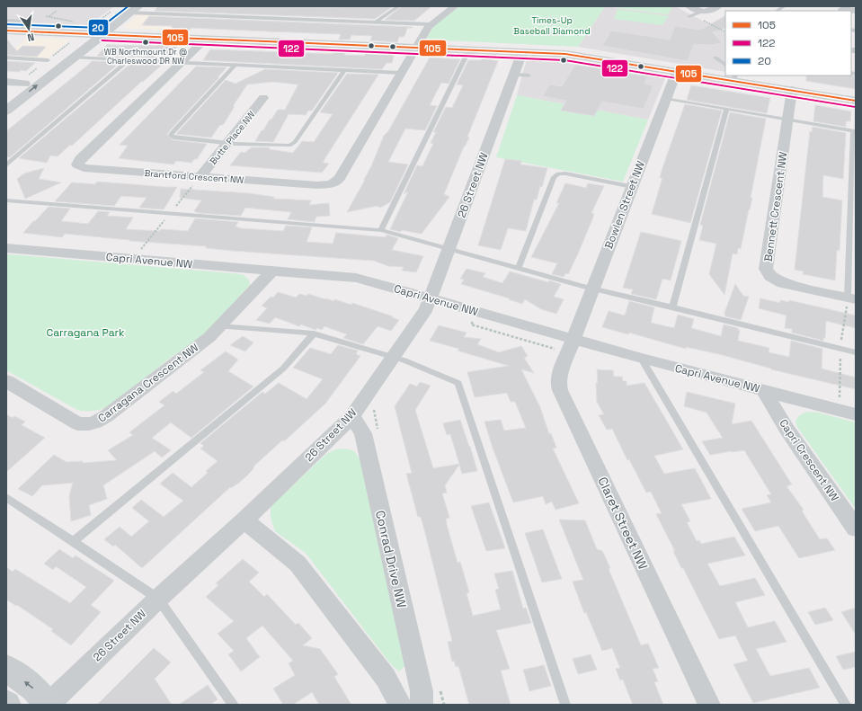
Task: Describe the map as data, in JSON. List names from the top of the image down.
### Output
{
  "streets": {
    "street": [
      "Butte Place NW",
      "Brantford Crescent NW",
      "26 Street NW",
      "Bowlen Street NW",
      "Bennett Crescent NW",
      "Capri Avenue NW",
      "Carragana Crescent NW",
      "Capri Crescent NW",
      "Claret Street NW",
      "Conrad Drive NW"
    ]
  },
  "crossings": [
    ["Butte Place NW", "Brantford Crescent NW"],
    ["26 Street NW", "Capri Avenue NW"],
    ["26 Street NW", "Conrad Drive NW"],
    ["Bowlen Street NW", "Capri Avenue NW"],
    ["Bowlen Street NW", "Claret Street NW"],
    ["Capri Avenue NW", "Carragana Crescent NW"],
    ["Capri Avenue NW", "Capri Crescent NW"],
    ["Capri Avenue NW", "Claret Street NW"]
  ],
  "parks": ["Times-Up Baseball Diamond", "Carragana Park"],
  "places": ["WB Northmount Dr @ Charleswood DR NW"],
  "lines": ["transit line 20", "transit line 105", "transit line 122"],
  "legend": ["105", "122", "20"],
  "north": "bottom"
}
